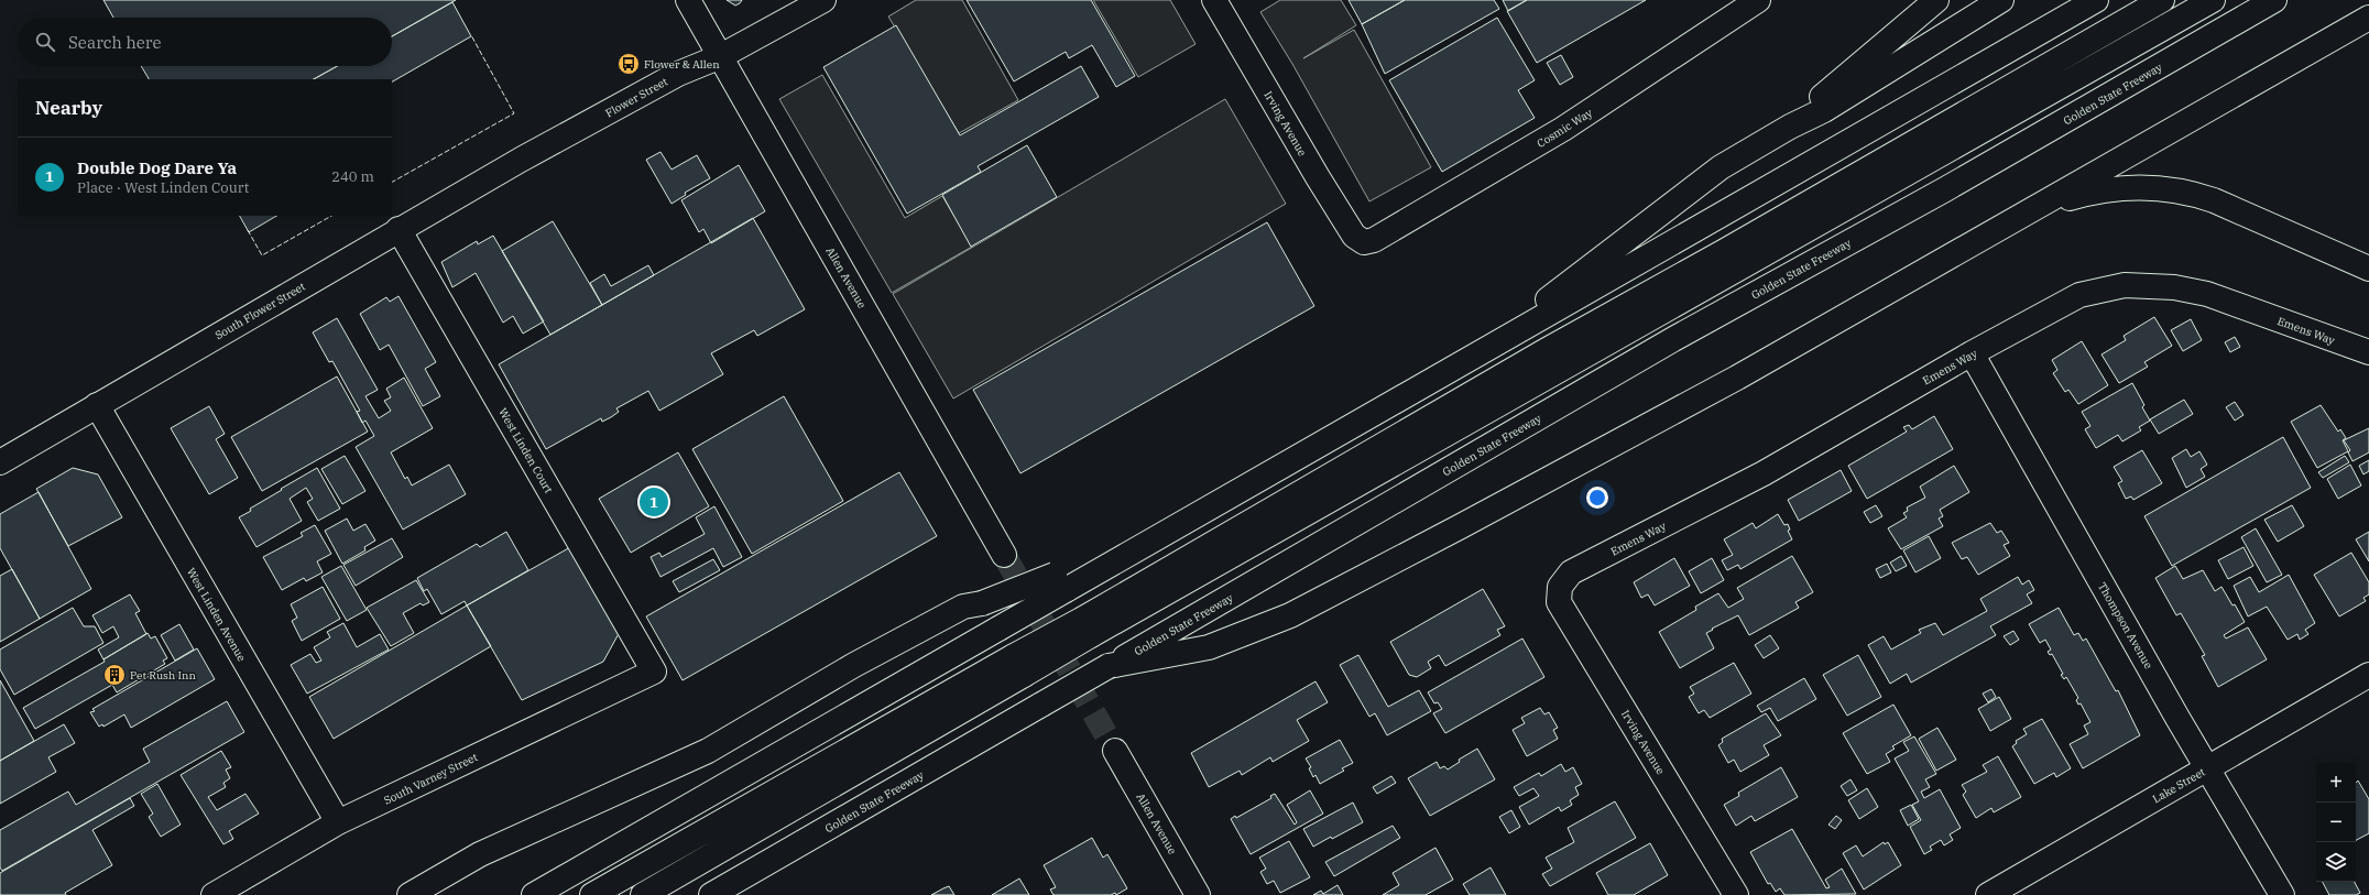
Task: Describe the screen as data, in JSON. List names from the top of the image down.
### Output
{
  "streets": {
    "main road": [
      "Golden State Freeway",
      "Flower Street",
      "Irving Avenue",
      "Cosmic Way",
      "Allen Avenue",
      "South Flower Street",
      "Emens Way",
      "West Linden Court",
      "West Linden Avenue",
      "Thompson Avenue",
      "South Varney Street",
      "Lake Street"
    ]
  },
  "crossings": [
    ["Flower Street", "Allen Avenue"],
    ["Flower Street", "South Flower Street"],
    ["Irving Avenue", "Cosmic Way"],
    ["Irving Avenue", "Emens Way"],
    ["South Flower Street", "West Linden Court"],
    ["South Flower Street", "West Linden Avenue"],
    ["Emens Way", "Thompson Avenue"],
    ["West Linden Court", "South Varney Street"],
    ["West Linden Avenue", "South Varney Street"],
    ["Thompson Avenue", "Lake Street"]
  ],
  "places": {
    "bus stop": ["Flower & Allen"],
    "building": ["Pet Rush Inn"]
  },
  "page": {
    "search": "Search here",
    "heading": "Nearby",
    "list": [
      {
        "mark": "1",
        "name": "Double Dog Dare Ya",
        "note": "Place · West Linden Court",
        "value": "240 m"
      }
    ],
    "pins": "1",
    "map_buttons": ["+", "−"]
  }
}
